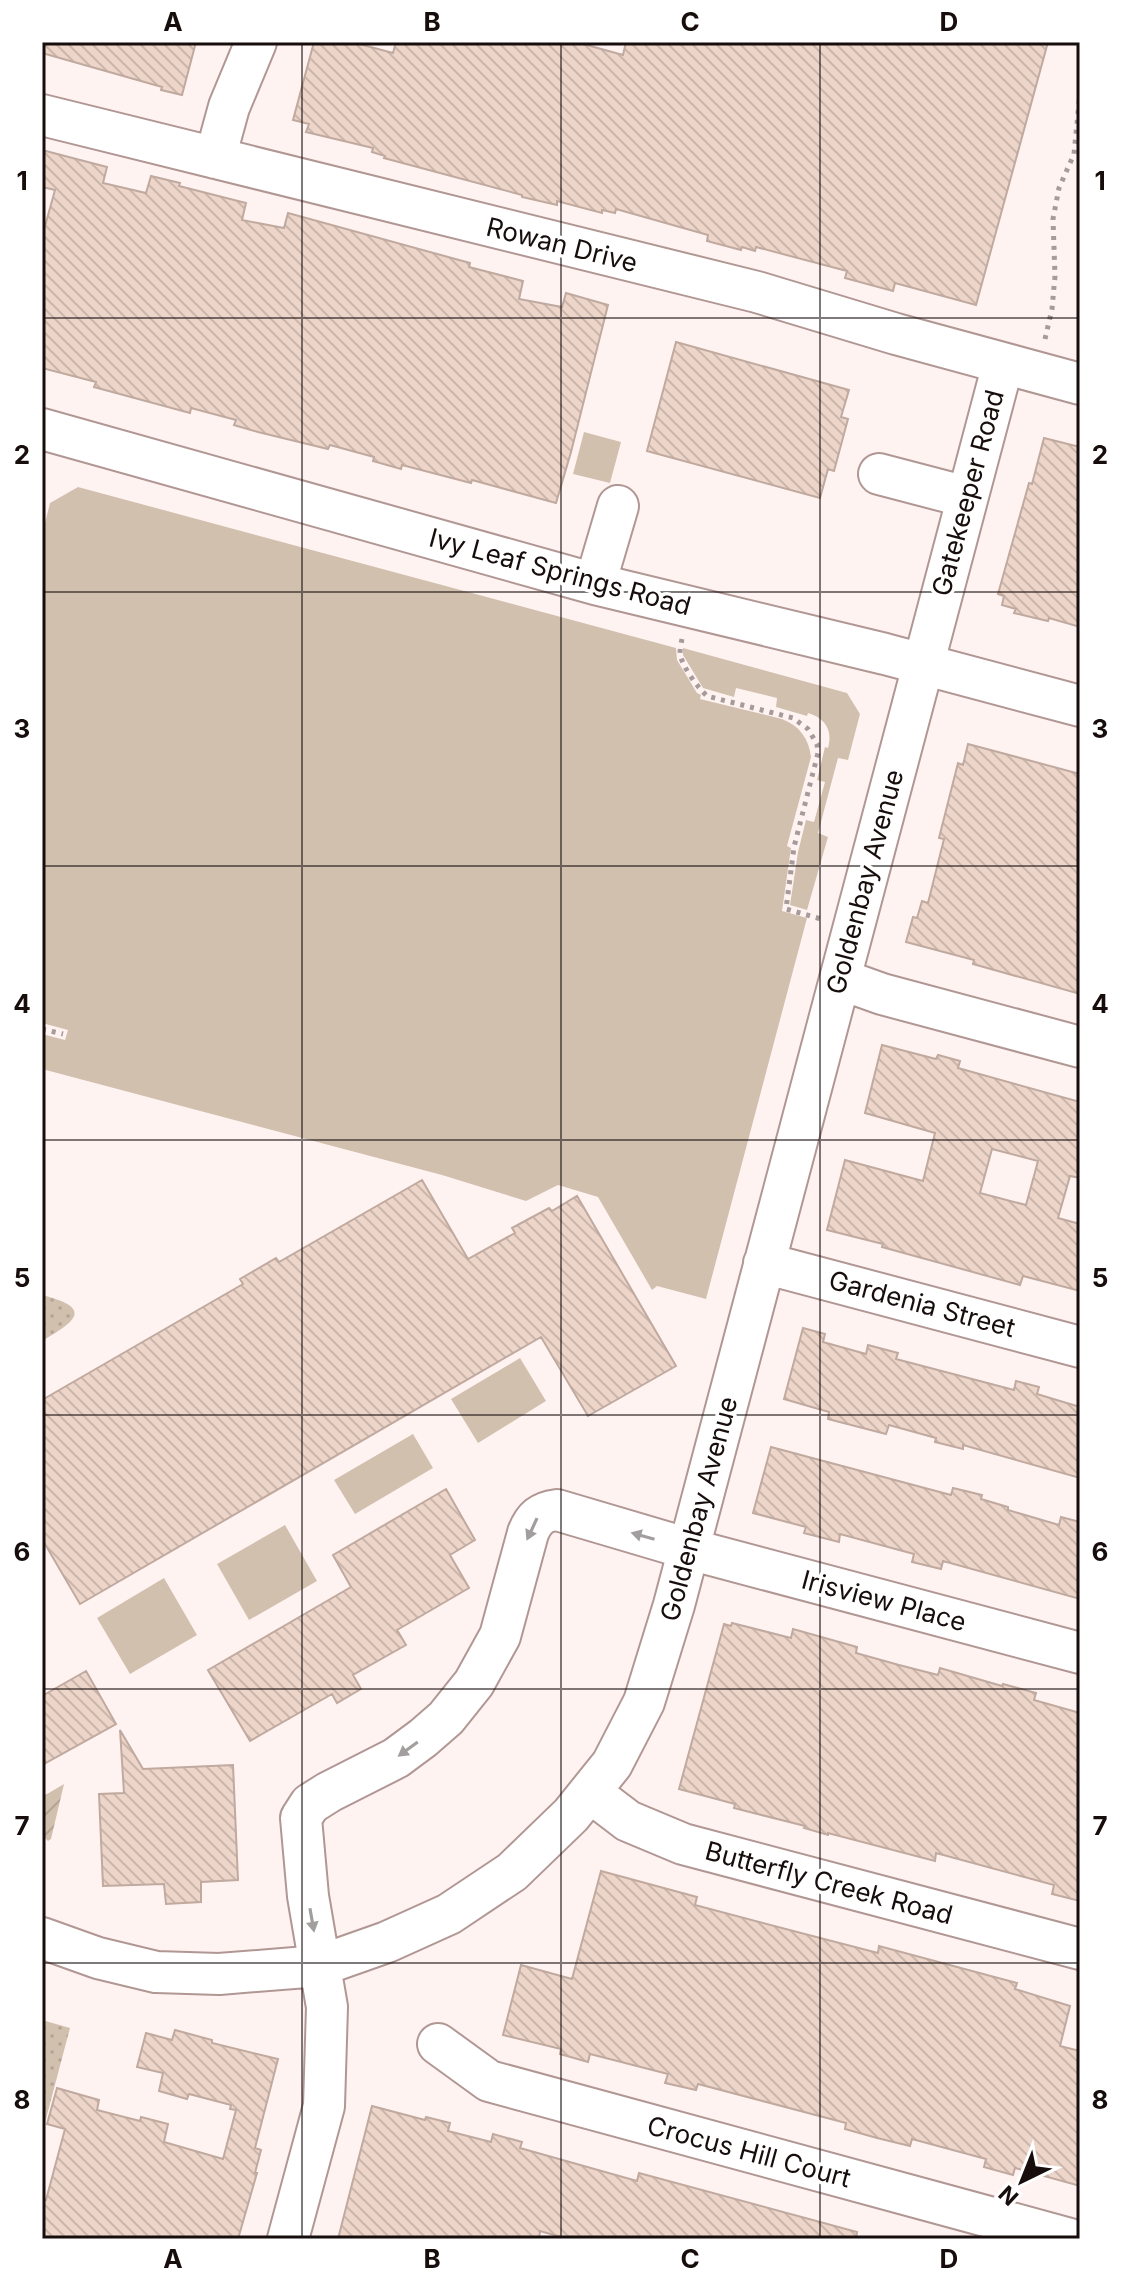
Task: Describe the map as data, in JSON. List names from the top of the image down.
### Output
{
  "streets": {
    "street": [
      "Rowan Drive",
      "Gatekeeper Road",
      "Ivy Leaf Springs Road",
      "Goldenbay Avenue",
      "Gardenia Street",
      "Irisview Place",
      "Butterfly Creek Road",
      "Crocus Hill Court"
    ]
  },
  "crossings": [
    ["Rowan Drive", "Gatekeeper Road"],
    ["Gatekeeper Road", "Goldenbay Avenue"],
    ["Ivy Leaf Springs Road", "Goldenbay Avenue"],
    ["Goldenbay Avenue", "Gardenia Street"],
    ["Goldenbay Avenue", "Irisview Place"],
    ["Goldenbay Avenue", "Butterfly Creek Road"]
  ],
  "north": "bottom left",
  "grid": {
    "columns": [
      "A",
      "B",
      "C",
      "D"
    ],
    "rows": [
      "1",
      "2",
      "3",
      "4",
      "5",
      "6",
      "7",
      "8"
    ]
  }
}
